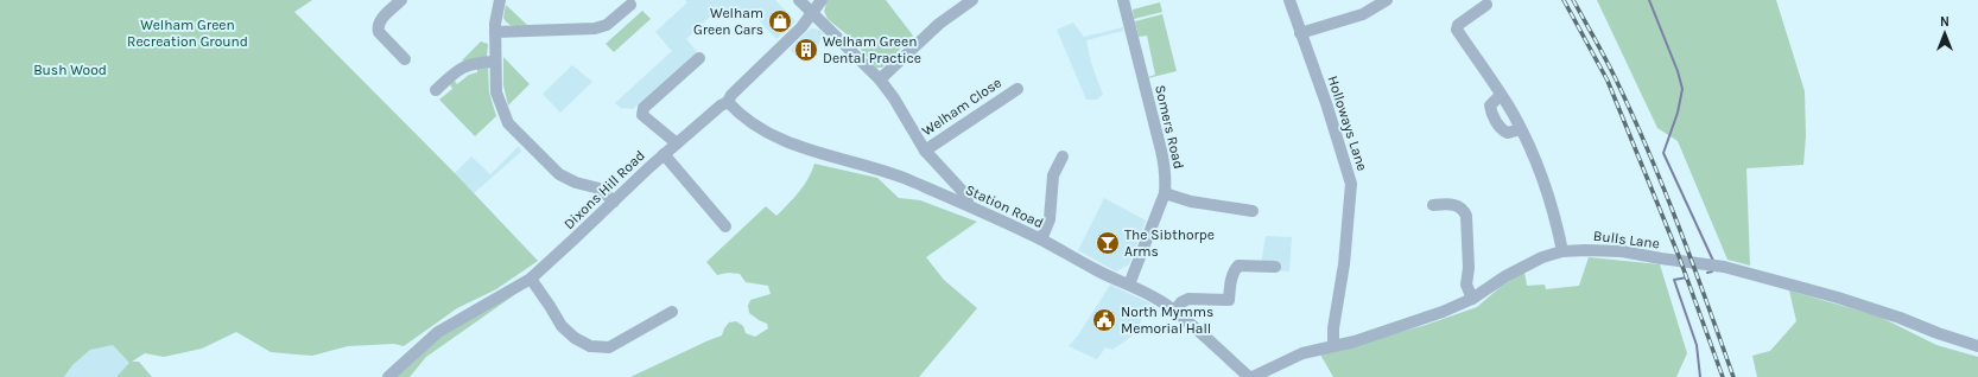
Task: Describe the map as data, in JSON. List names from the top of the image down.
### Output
{
  "streets": {
    "street": [
      "Welham Close",
      "Holloways Lane",
      "Somers Road",
      "Dixons Hill Road",
      "Station Road",
      "Bulls Lane"
    ]
  },
  "crossings": [
    ["Holloways Lane", "Bulls Lane"],
    ["Somers Road", "Station Road"],
    ["Dixons Hill Road", "Station Road"]
  ],
  "parks": ["Welham Green Recreation Ground", "Bush Wood"],
  "places": {
    "shop": ["Welham Green Cars"],
    "building": ["Welham Green Dental Practice"],
    "bar": ["The Sibthorpe Arms"],
    "public building": ["North Mymms Memorial Hall"]
  },
  "north": "top"
}
